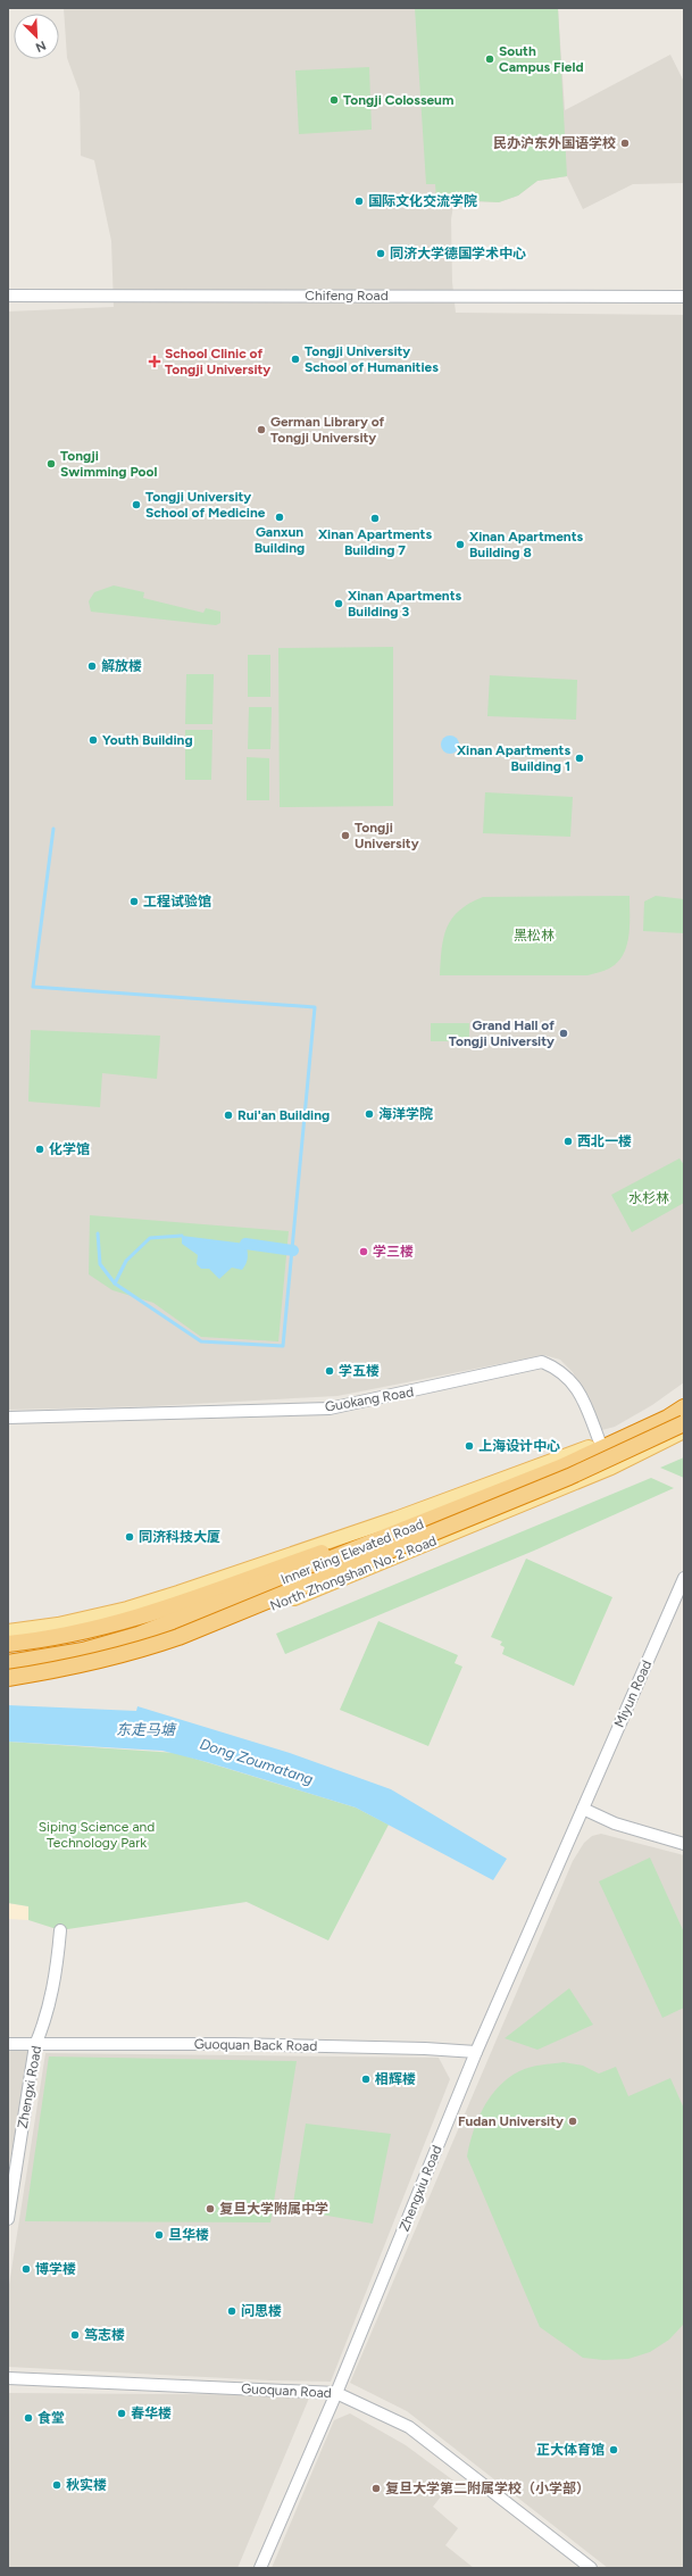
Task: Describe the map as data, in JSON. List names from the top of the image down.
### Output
{
  "streets": {
    "highway": ["Inner Ring Elevated Road"],
    "main road": ["North Zhongshan No. 2 Road"],
    "street": [
      "Chifeng Road",
      "Guokang Road",
      "Miyun Road",
      "Guoquan Back Road",
      "Zhengxi Road",
      "Zhengxiu Road",
      "Guoquan Road"
    ]
  },
  "crossings": [
    ["Miyun Road", "Zhengxiu Road"],
    ["Guoquan Back Road", "Zhengxi Road"],
    ["Guoquan Back Road", "Zhengxiu Road"],
    ["Zhengxiu Road", "Guoquan Road"]
  ],
  "water": ["东走马塘", "Dong Zoumatang"],
  "parks": ["黑松林", "水杉林", "Siping Science and Technology Park"],
  "places": {
    "other": [
      "South Campus Field",
      "Tongji Colosseum",
      "民办沪东外国语学校",
      "国际文化交流学院",
      "同济大学德国学术中心",
      "Tongji University School of Humanities",
      "German Library of Tongji University",
      "Tongji Swimming Pool",
      "Tongji University School of Medicine",
      "Ganxun Building",
      "Xinan Apartments Building 7",
      "Xinan Apartments Building 8",
      "Xinan Apartments Building 3",
      "解放楼",
      "Youth Building",
      "Xinan Apartments Building 1",
      "Tongji University",
      "工程试验馆",
      "Grand Hall of Tongji University",
      "海洋学院",
      "Rui'an Building",
      "西北一楼",
      "化学馆",
      "学三楼",
      "学五楼",
      "上海设计中心",
      "同济科技大厦",
      "相辉楼",
      "Fudan University",
      "复旦大学附属中学",
      "旦华楼",
      "博学楼",
      "问思楼",
      "笃志楼",
      "春华楼",
      "食堂",
      "正大体育馆",
      "秋实楼",
      "复旦大学第二附属学校（小学部）"
    ],
    "health": ["School Clinic of Tongji University"]
  },
  "north": "bottom right"
}
